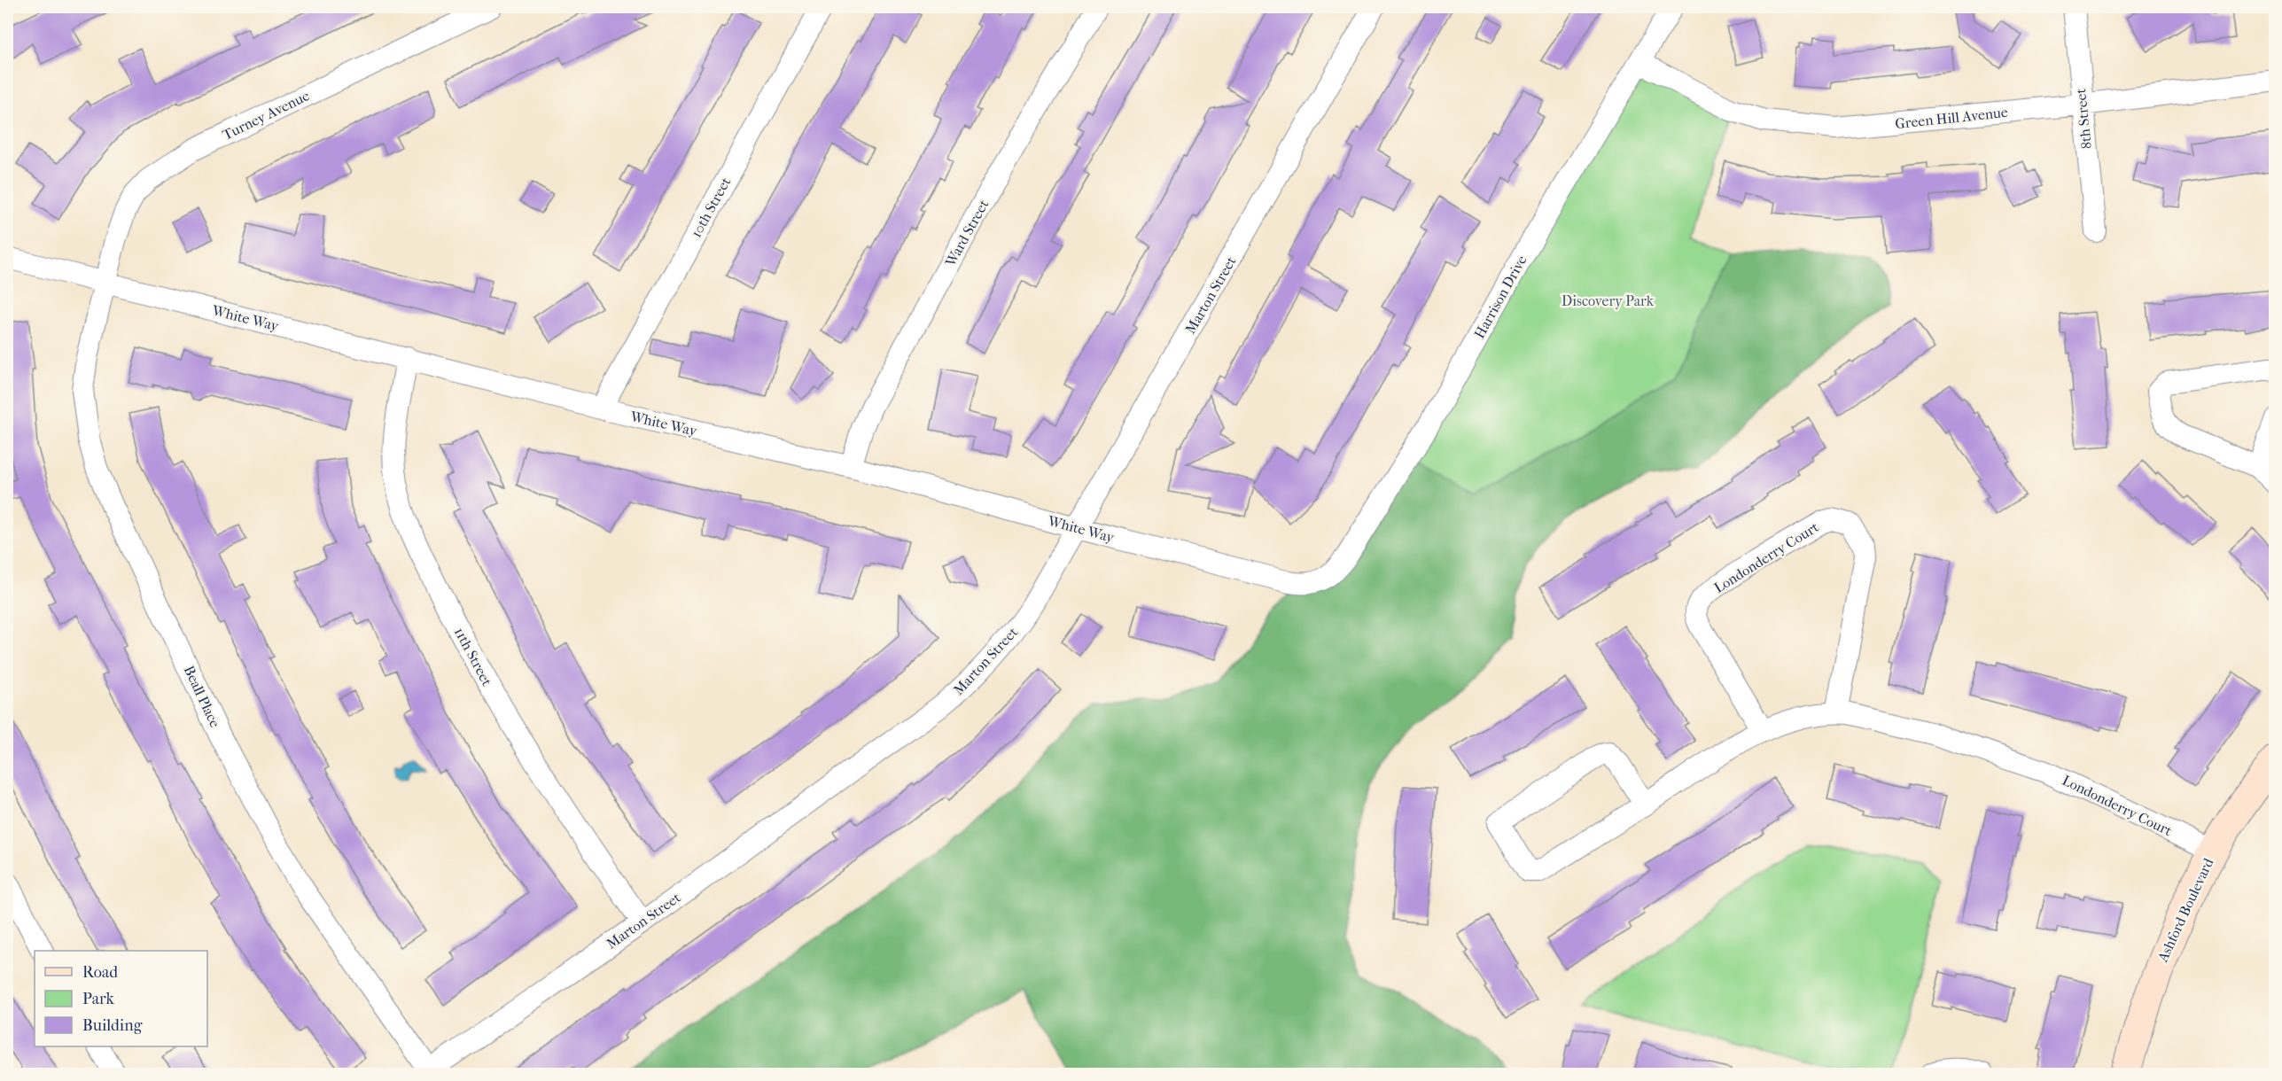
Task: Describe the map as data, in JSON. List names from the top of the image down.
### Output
{
  "streets": {
    "street": [
      "Turney Avenue",
      "Green Hill Avenue",
      "8th Street",
      "10th Street",
      "Ward Street",
      "Marton Street",
      "Harrison Drive",
      "White Way",
      "Londonderry Court",
      "11th Street",
      "Beall Place",
      "Ashford Boulevard"
    ]
  },
  "crossings": [
    ["Turney Avenue", "White Way"],
    ["Turney Avenue", "Beall Place"],
    ["Green Hill Avenue", "8th Street"],
    ["Green Hill Avenue", "Harrison Drive"],
    ["10th Street", "White Way"],
    ["Ward Street", "White Way"],
    ["Marton Street", "White Way"],
    ["Marton Street", "11th Street"],
    ["Marton Street", "Beall Place"],
    ["Harrison Drive", "White Way"],
    ["White Way", "11th Street"],
    ["White Way", "Beall Place"],
    ["Londonderry Court", "Ashford Boulevard"]
  ],
  "parks": ["Discovery Park"],
  "legend": ["Road", "Park", "Building"]
}
